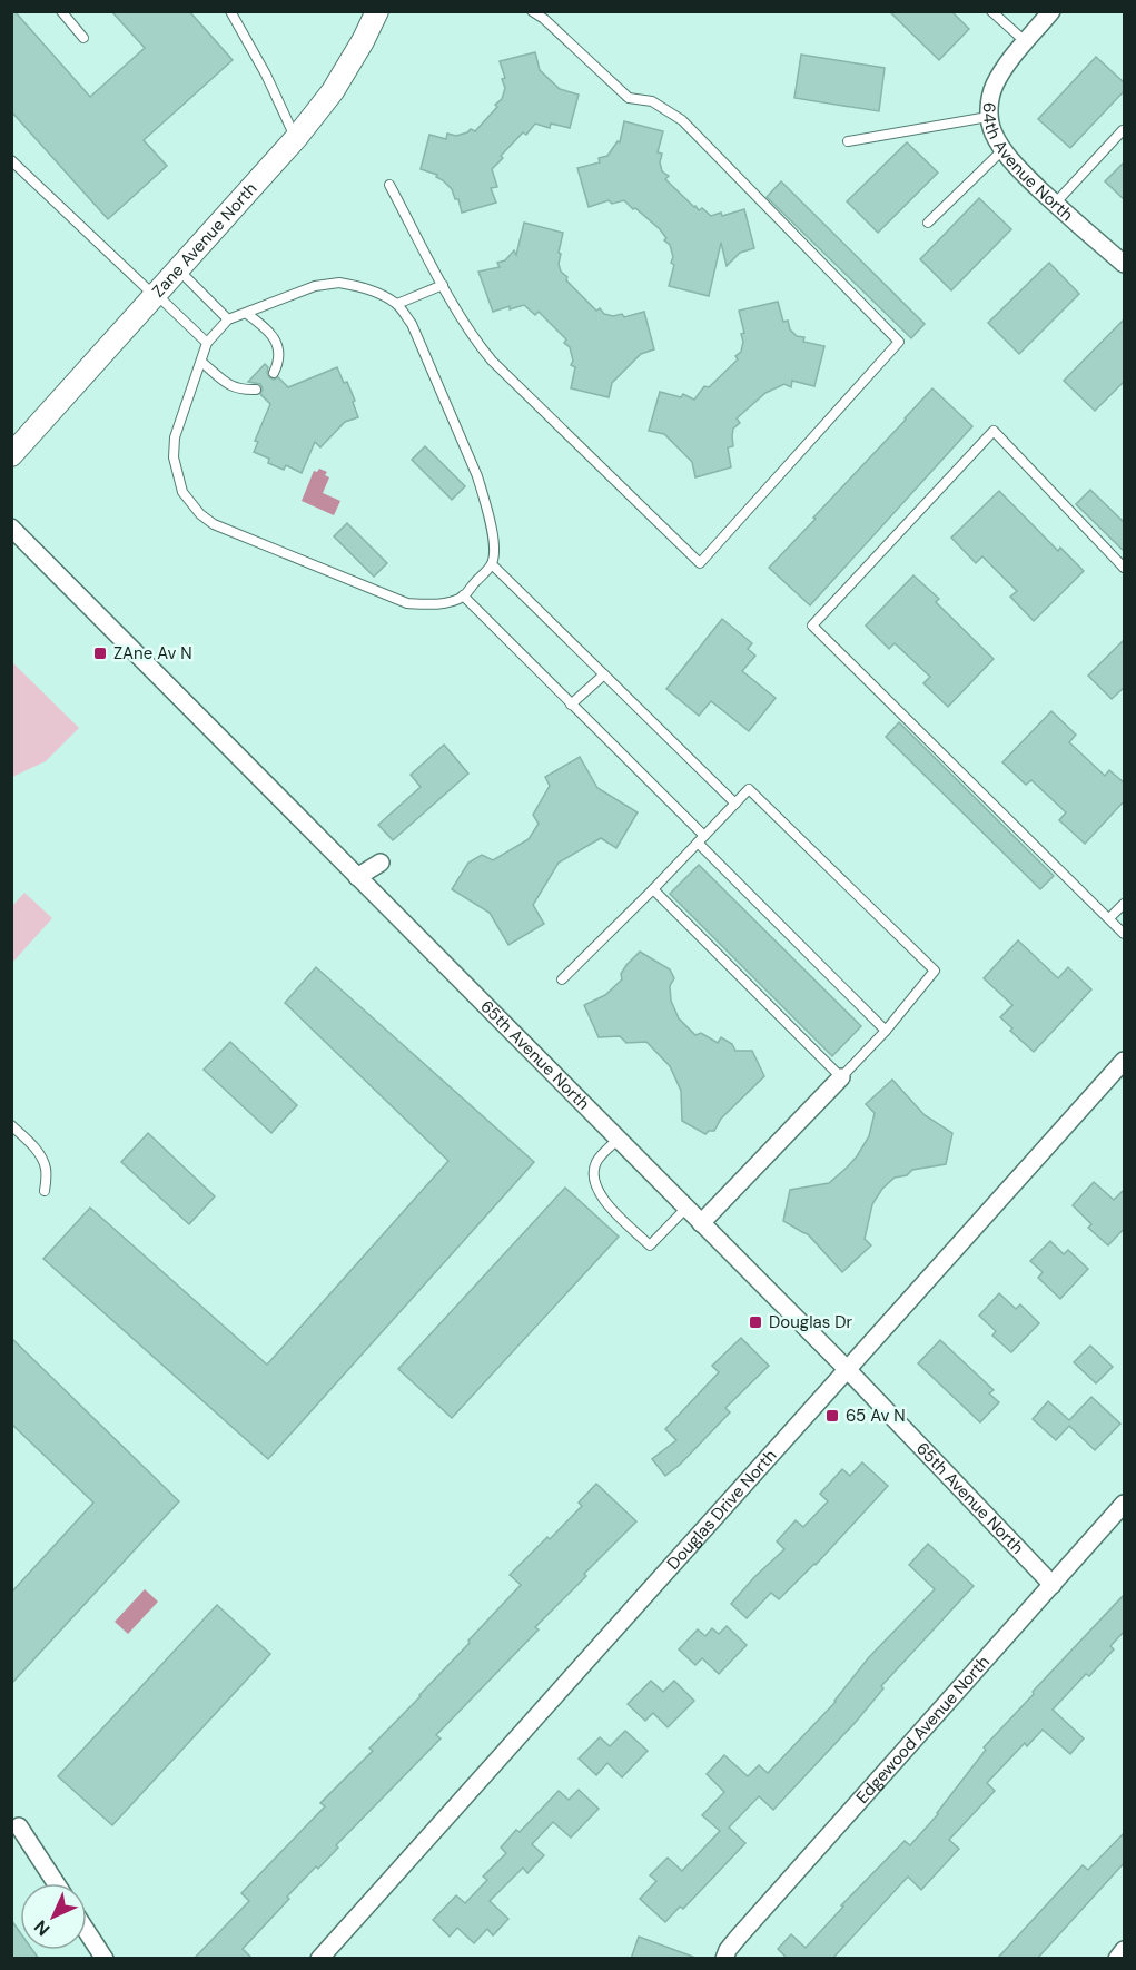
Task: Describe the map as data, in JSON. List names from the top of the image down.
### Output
{
  "streets": {
    "street": [
      "64th Avenue North",
      "Zane Avenue North",
      "65th Avenue North",
      "Douglas Drive North",
      "Edgewood Avenue North"
    ]
  },
  "crossings": [
    ["65th Avenue North", "Douglas Drive North"],
    ["65th Avenue North", "Edgewood Avenue North"]
  ],
  "places": {
    "transit": ["ZAne Av N", "Douglas Dr", "65 Av N"]
  },
  "north": "bottom left"
}
